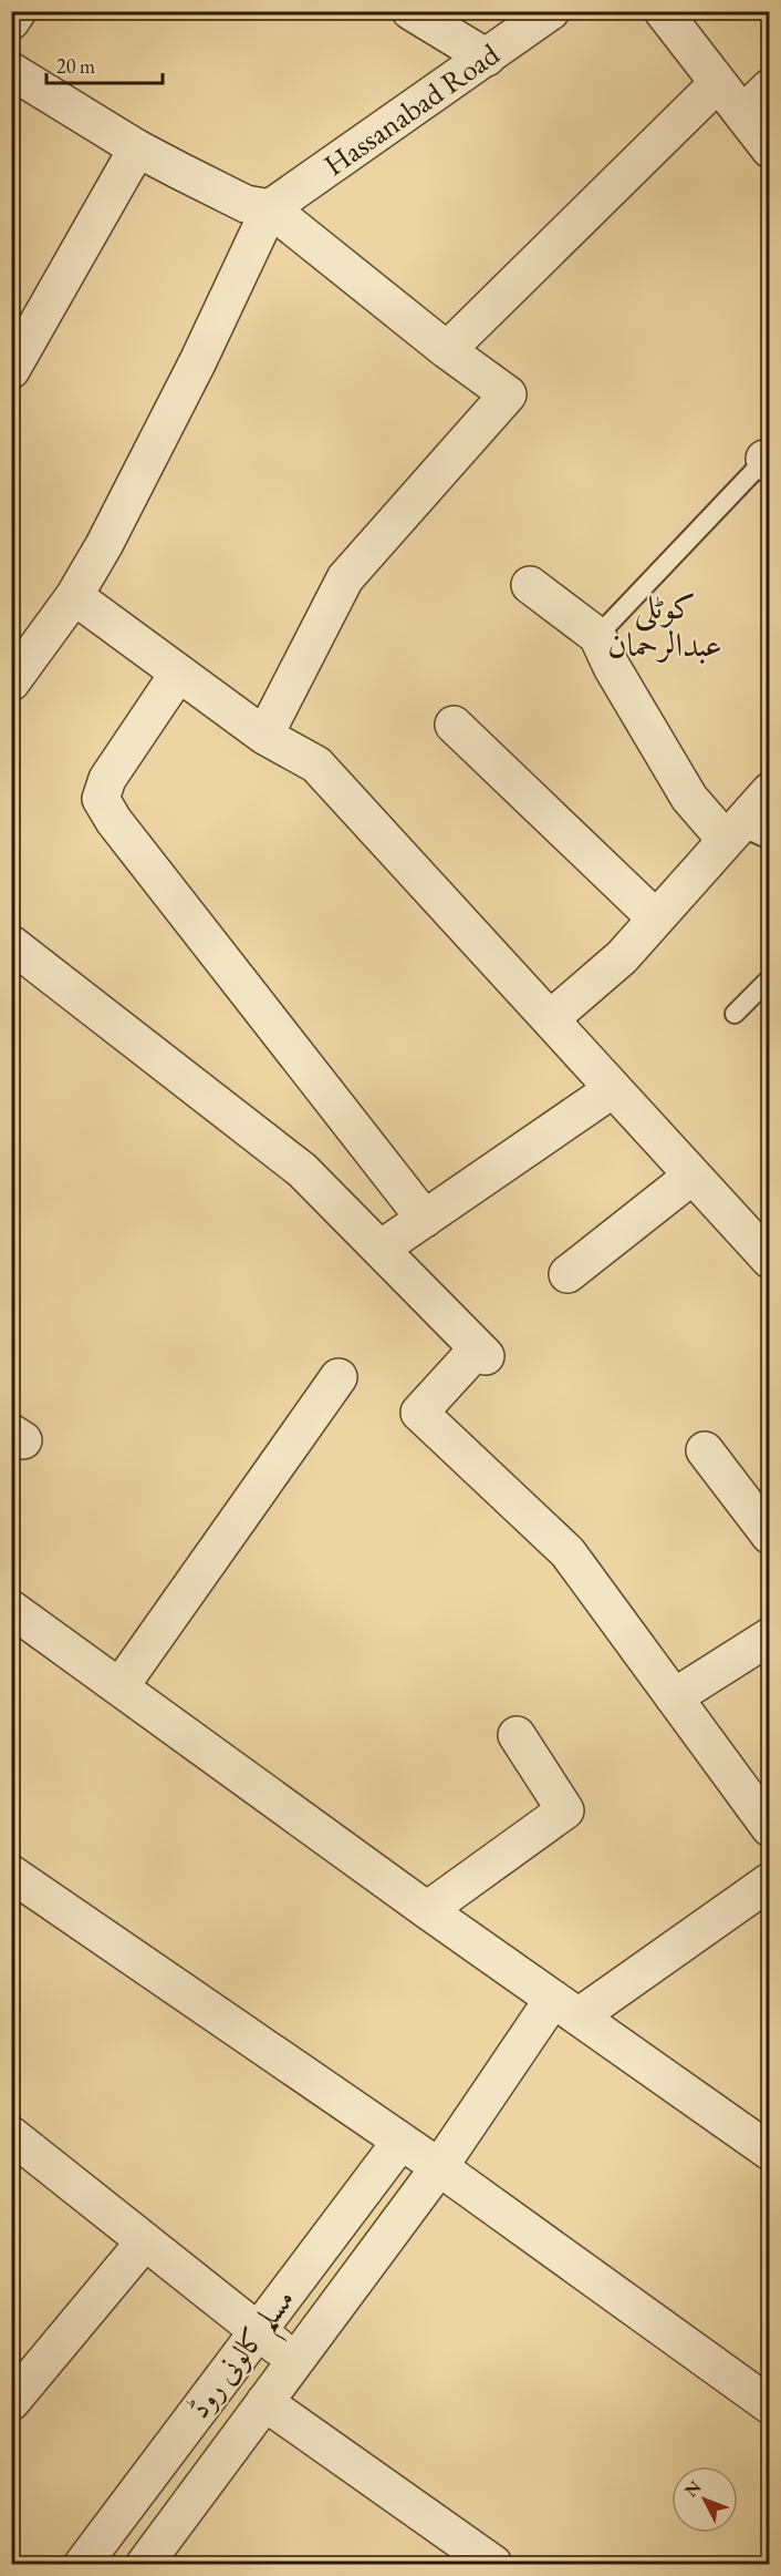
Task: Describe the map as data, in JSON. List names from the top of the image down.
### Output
{
  "streets": {
    "street": ["Hassanabad Road", "مسلم کالونی روڈ"]
  },
  "districts": ["کوٹلی عبدالرحمان"],
  "scale_bar": "20 m",
  "north": "top left"
}
